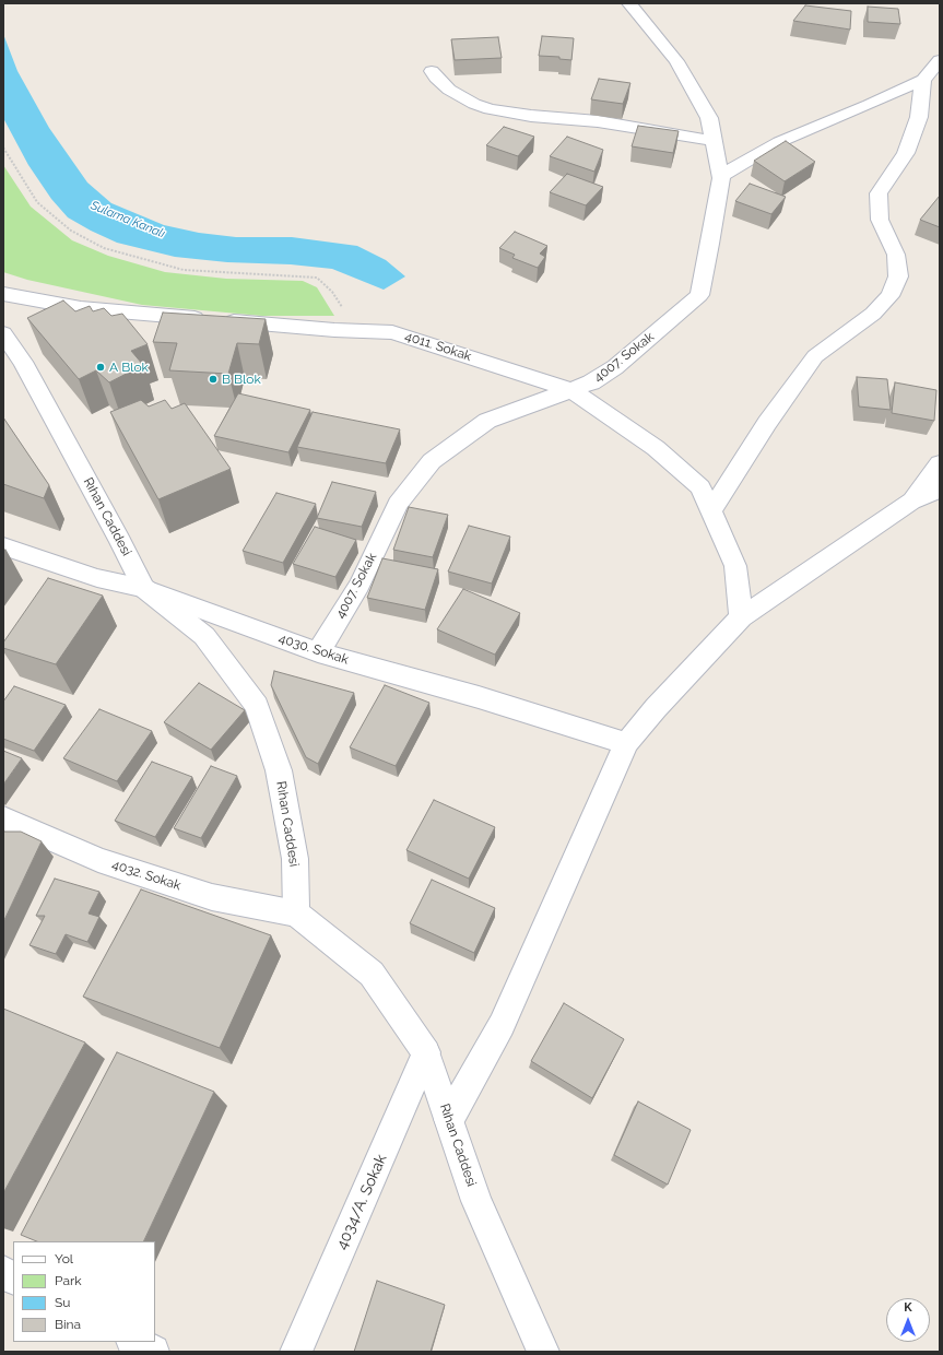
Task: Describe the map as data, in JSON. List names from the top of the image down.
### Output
{
  "streets": {
    "street": [
      "4011. Sokak",
      "4007. Sokak",
      "Rıhan Caddesi",
      "4030. Sokak",
      "4032. Sokak",
      "4034/A. Sokak"
    ]
  },
  "crossings": [
    ["4011. Sokak", "4007. Sokak"],
    ["4007. Sokak", "4030. Sokak"],
    ["Rıhan Caddesi", "4030. Sokak"],
    ["Rıhan Caddesi", "4032. Sokak"],
    ["Rıhan Caddesi", "4034/A. Sokak"]
  ],
  "water": ["Sulama Kanalı"],
  "places": ["A Blok", "B Blok"],
  "legend": [
    "Yol",
    "Park",
    "Su",
    "Bina"
  ],
  "north": "top"
}
